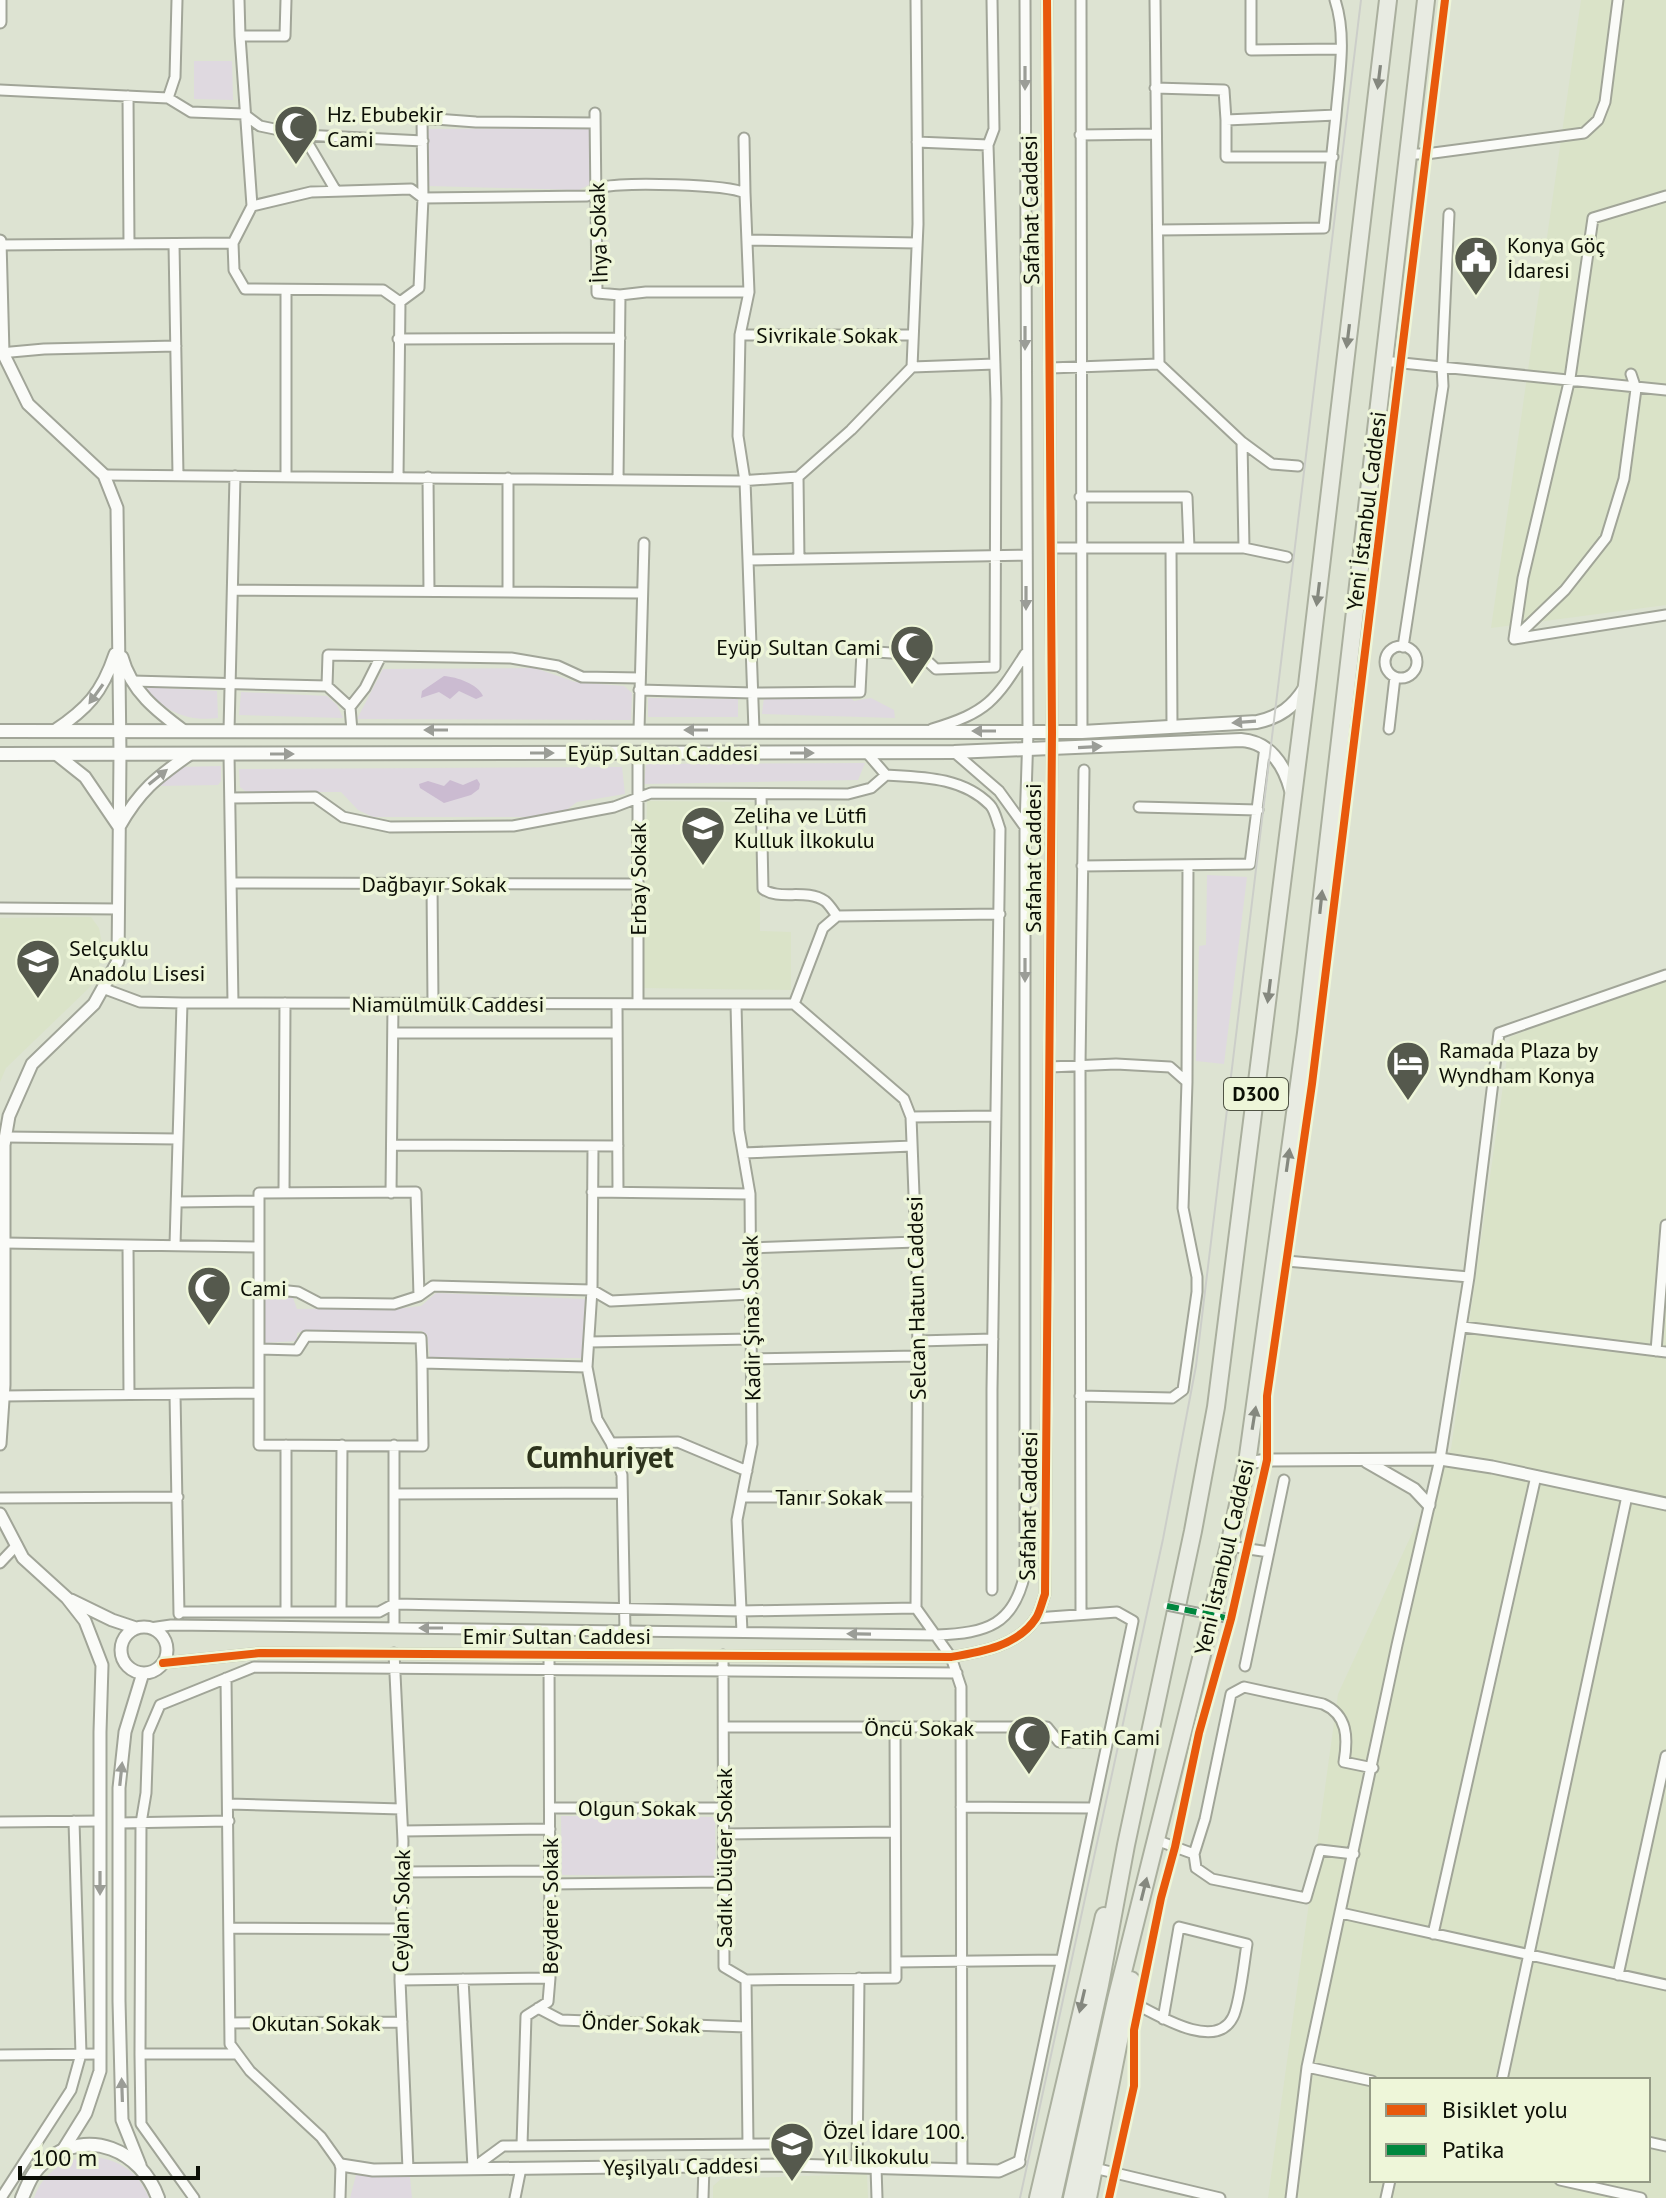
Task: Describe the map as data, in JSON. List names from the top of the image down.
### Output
{
  "streets": {
    "highway": ["Yeni İstanbul Caddesi", "D300"],
    "main road": ["Eyüp Sultan Caddesi"],
    "street": [
      "Safahat Caddesi",
      "İhya Sokak",
      "Sivrikale Sokak",
      "Erbay Sokak",
      "Dağbayır Sokak",
      "Niamülmülk Caddesi",
      "Selcan Hatun Caddesi",
      "Kadir Şinas Sokak",
      "Tanır Sokak",
      "Emir Sultan Caddesi",
      "Öncü Sokak",
      "Olgun Sokak",
      "Sadık Dülger Sokak",
      "Beydere Sokak",
      "Ceylan Sokak",
      "Okutan Sokak",
      "Önder Sokak",
      "Yeşilyalı Caddesi"
    ]
  },
  "crossings": [
    ["Safahat Caddesi", "Eyüp Sultan Caddesi"],
    ["Safahat Caddesi", "Emir Sultan Caddesi"],
    ["Yeni İstanbul Caddesi", "Eyüp Sultan Caddesi"],
    ["Eyüp Sultan Caddesi", "Erbay Sokak"],
    ["Erbay Sokak", "Dağbayır Sokak"],
    ["Erbay Sokak", "Niamülmülk Caddesi"],
    ["Niamülmülk Caddesi", "Kadir Şinas Sokak"],
    ["Selcan Hatun Caddesi", "Tanır Sokak"],
    ["Kadir Şinas Sokak", "Tanır Sokak"],
    ["Kadir Şinas Sokak", "Emir Sultan Caddesi"],
    ["Emir Sultan Caddesi", "Sadık Dülger Sokak"],
    ["Emir Sultan Caddesi", "Beydere Sokak"],
    ["Emir Sultan Caddesi", "Ceylan Sokak"],
    ["Öncü Sokak", "Sadık Dülger Sokak"],
    ["Olgun Sokak", "Sadık Dülger Sokak"],
    ["Olgun Sokak", "Beydere Sokak"],
    ["Sadık Dülger Sokak", "Önder Sokak"],
    ["Beydere Sokak", "Önder Sokak"],
    ["Ceylan Sokak", "Okutan Sokak"],
    ["Ceylan Sokak", "Yeşilyalı Caddesi"]
  ],
  "districts": ["Cumhuriyet"],
  "places": {
    "mosque": [
      "Hz. Ebubekir Cami",
      "Eyüp Sultan Cami",
      "Cami",
      "Fatih Cami"
    ],
    "public building": ["Konya Göç İdaresi"],
    "school or university": ["Zeliha ve Lütfi Kulluk İlkokulu", "Selçuklu Anadolu Lisesi", "Özel İdare 100. Yıl İlkokulu"],
    "hotel": ["Ramada Plaza by Wyndham Konya"]
  },
  "legend": ["Bisiklet yolu", "Patika"],
  "scale_bar": "100 m"
}
